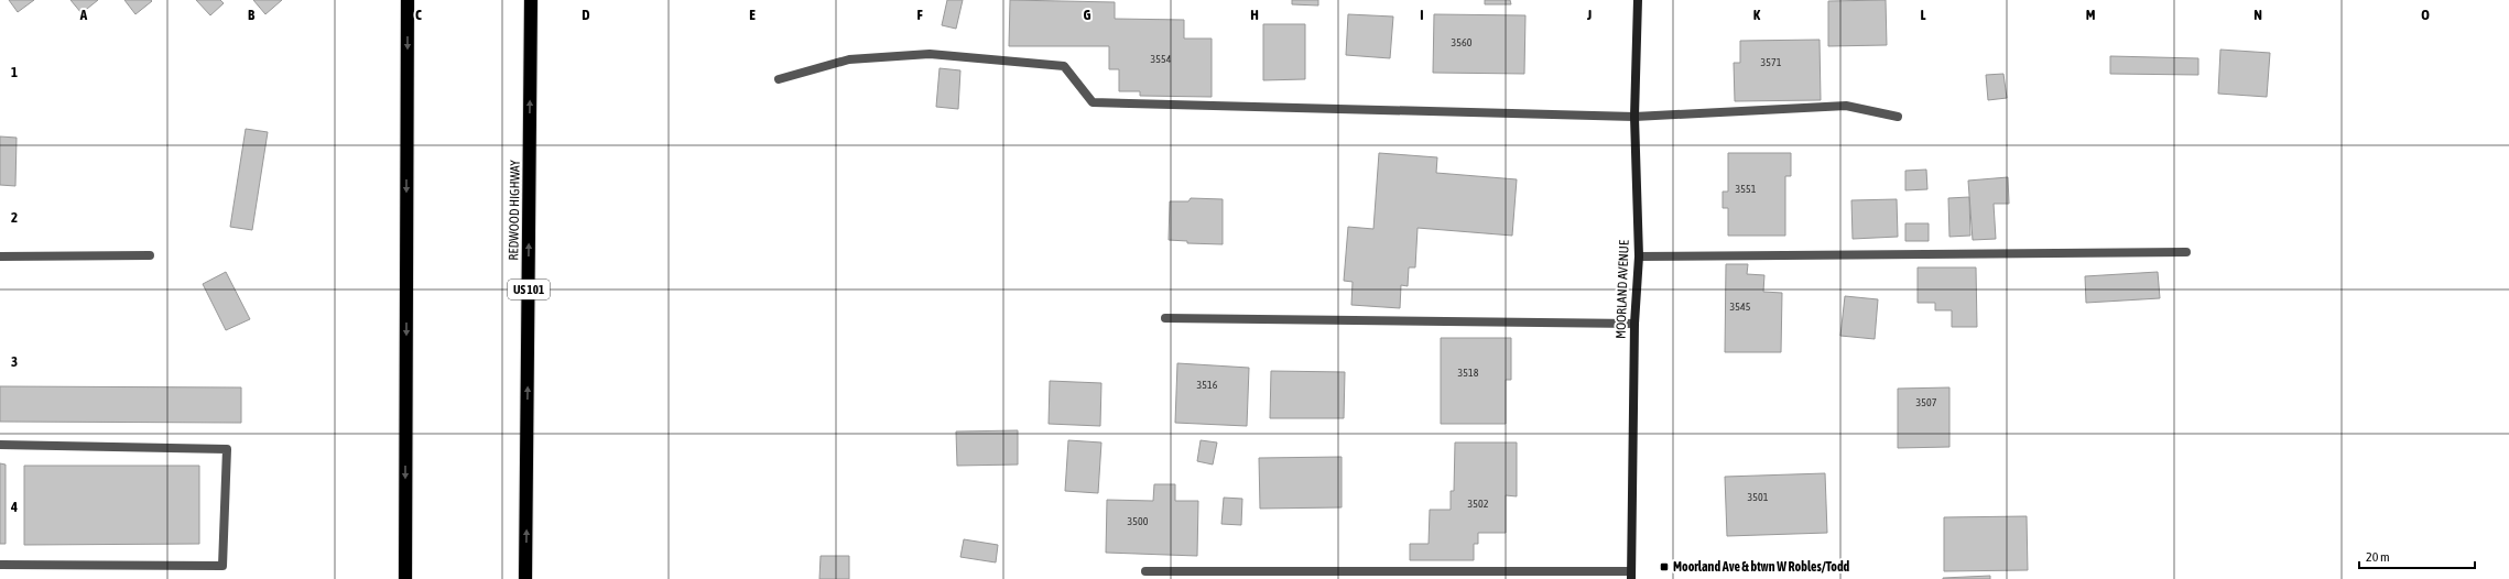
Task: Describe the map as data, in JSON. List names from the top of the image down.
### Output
{
  "streets": {
    "highway": ["REDWOOD HIGHWAY", "US 101"],
    "street": ["MOORLAND AVENUE"]
  },
  "one_way": ["REDWOOD HIGHWAY"],
  "places": {
    "transit": ["Moorland Ave & btwn W Robles/Todd"]
  },
  "house_numbers": [
    "3560",
    "3554",
    "3571",
    "3551",
    "3545",
    "3518",
    "3516",
    "3507",
    "3501",
    "3502",
    "3500"
  ],
  "scale_bar": "20 m",
  "grid": {
    "columns": [
      "A",
      "B",
      "C",
      "D",
      "E",
      "F",
      "G",
      "H",
      "I",
      "J",
      "K",
      "L",
      "M",
      "N",
      "O"
    ],
    "rows": [
      "1",
      "2",
      "3",
      "4"
    ]
  }
}
